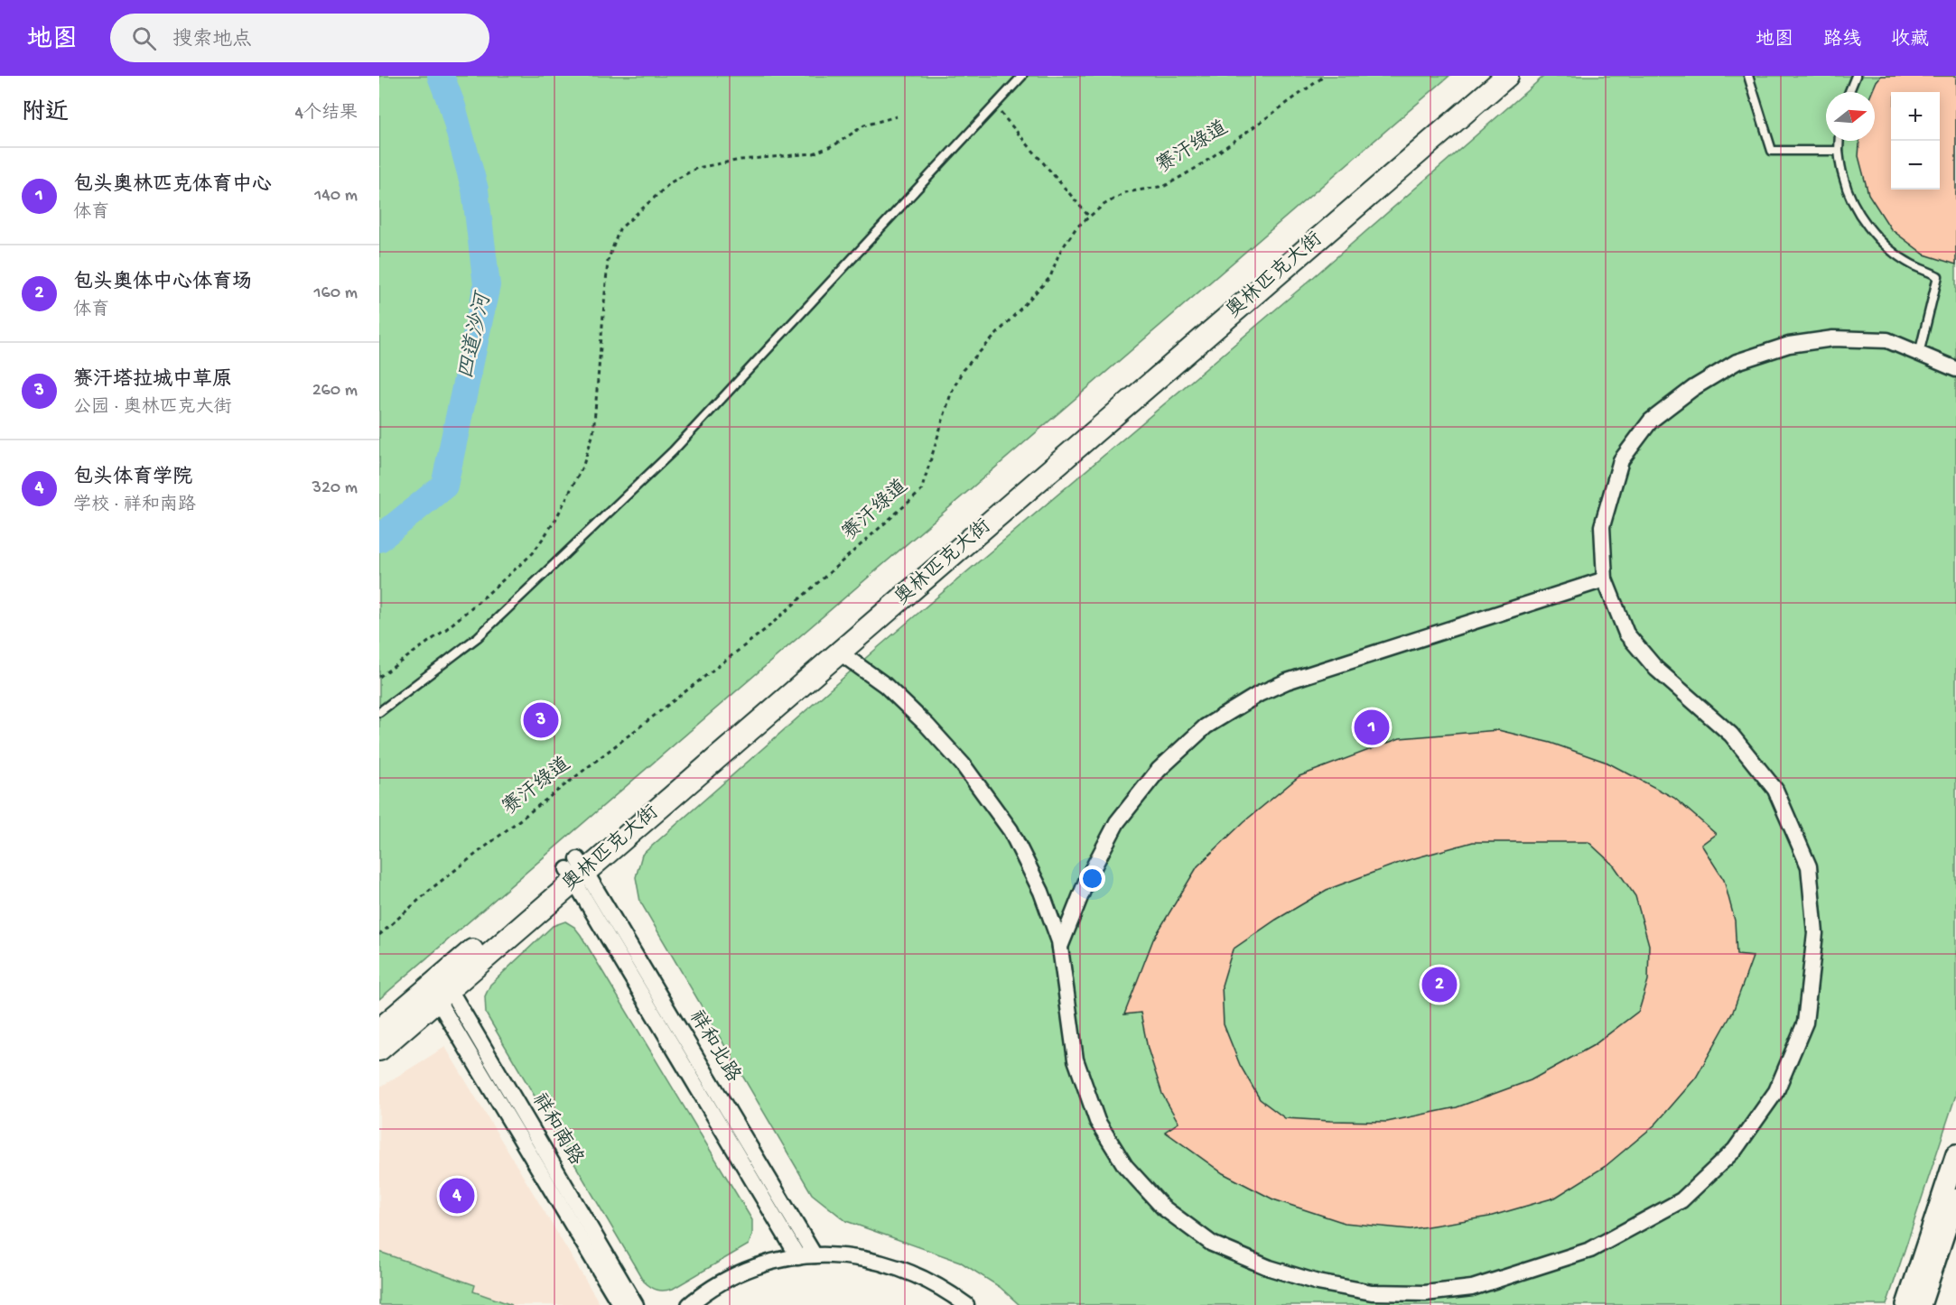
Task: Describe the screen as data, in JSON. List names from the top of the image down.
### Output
{
  "streets": {
    "main road": ["奥林匹克大街"],
    "street": ["祥和北路", "祥和南路"],
    "path": ["赛汗绿道"]
  },
  "crossings": [
    ["奥林匹克大街", "祥和北路"],
    ["奥林匹克大街", "祥和南路"]
  ],
  "water": ["四道沙河"],
  "north": "right",
  "page": {
    "header": "地图",
    "search": "搜索地点",
    "nav": ["地图", "路线", "收藏"],
    "heading": ["附近", "4个结果"],
    "map_buttons": ["+", "−"],
    "list": [
      {
        "mark": "1",
        "name": "包头奥林匹克体育中心",
        "note": "体育",
        "value": "140 m"
      },
      {
        "mark": "2",
        "name": "包头奥体中心体育场",
        "note": "体育",
        "value": "160 m"
      },
      {
        "mark": "3",
        "name": "赛汗塔拉城中草原",
        "note": "公园 · 奥林匹克大街",
        "value": "260 m"
      },
      {
        "mark": "4",
        "name": "包头体育学院",
        "note": "学校 · 祥和南路",
        "value": "320 m"
      }
    ],
    "pins": [
      "3",
      "1",
      "2",
      "4"
    ]
  }
}
